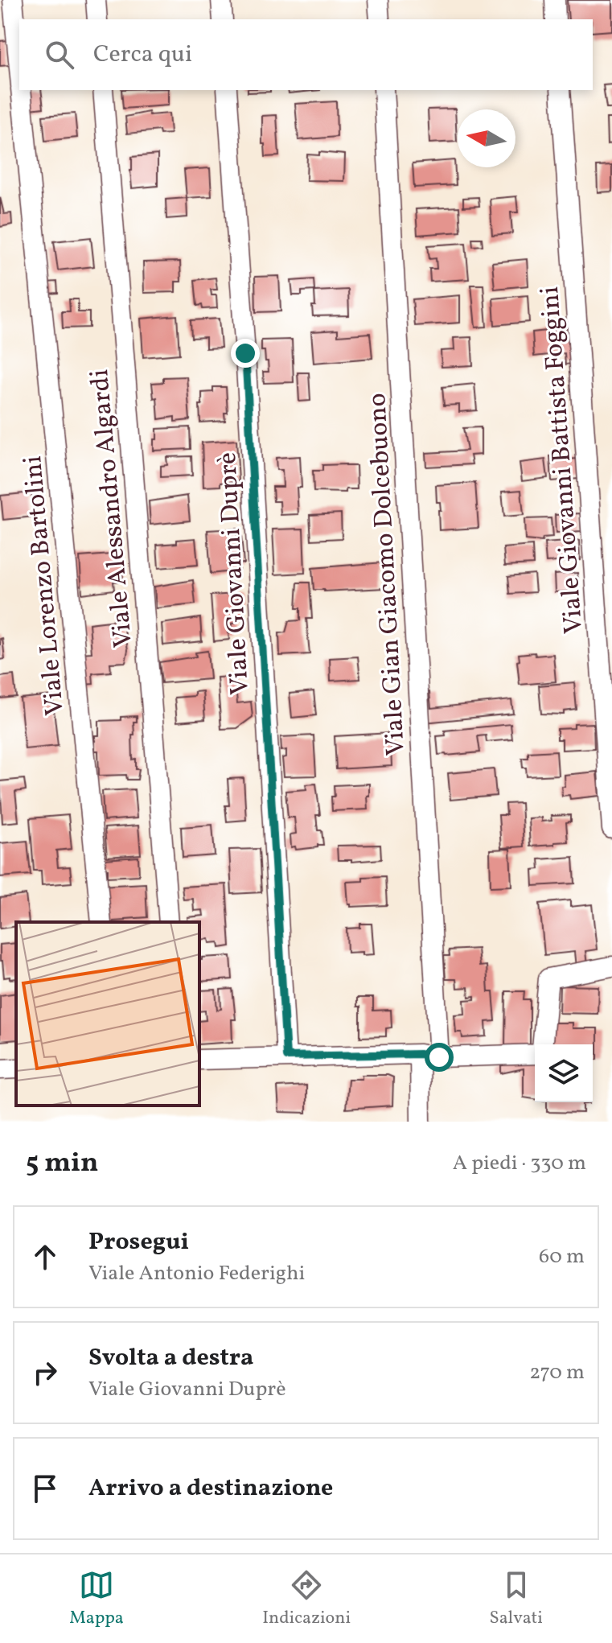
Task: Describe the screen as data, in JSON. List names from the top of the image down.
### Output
{
  "streets": {
    "street": [
      "Viale Giovanni Battista Foggini",
      "Viale Alessandro Algardi",
      "Viale Giovanni Duprè",
      "Viale Gian Giacomo Dolcebuono",
      "Viale Lorenzo Bartolini"
    ]
  },
  "north": "left",
  "page": {
    "search": "Cerca qui",
    "heading": ["5 min", "A piedi · 330 m"],
    "list": [
      ["Prosegui", "Viale Antonio Federighi", "60 m"],
      ["Svolta a destra", "Viale Giovanni Duprè", "270 m"],
      "Arrivo a destinazione"
    ],
    "nav": ["Mappa", "Indicazioni", "Salvati"]
  }
}
